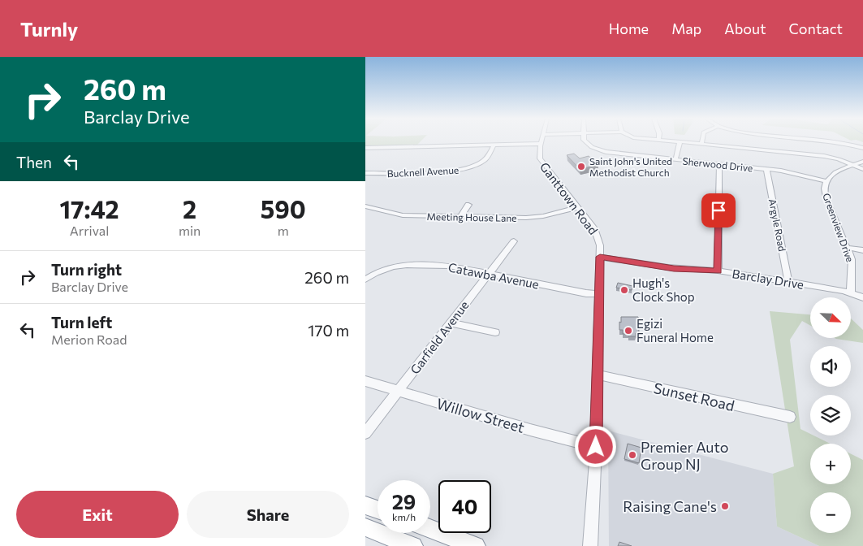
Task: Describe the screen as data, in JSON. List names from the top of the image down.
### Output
{
  "streets": {
    "street": [
      "Sherwood Drive",
      "Bucknell Avenue",
      "Ganttown Road",
      "Meeting House Lane",
      "Argyle Road",
      "Greenview Drive",
      "Catawba Avenue",
      "Barclay Drive",
      "Garfield Avenue",
      "Sunset Road",
      "Willow Street"
    ]
  },
  "crossings": [
    ["Sherwood Drive", "Argyle Road"],
    ["Sherwood Drive", "Greenview Drive"],
    ["Ganttown Road", "Meeting House Lane"],
    ["Ganttown Road", "Catawba Avenue"],
    ["Ganttown Road", "Barclay Drive"],
    ["Ganttown Road", "Sunset Road"],
    ["Ganttown Road", "Willow Street"],
    ["Argyle Road", "Barclay Drive"],
    ["Greenview Drive", "Barclay Drive"],
    ["Catawba Avenue", "Garfield Avenue"],
    ["Garfield Avenue", "Willow Street"]
  ],
  "places": [
    "Saint John's United Methodist Church",
    "Hugh's Clock Shop",
    "Egizi Funeral Home",
    "Premier Auto Group NJ",
    "Raising Cane's"
  ],
  "north": "bottom right",
  "page": {
    "header": "Turnly",
    "nav": [
      "Home",
      "Map",
      "About",
      "Contact"
    ],
    "turn": ["260 m", "Barclay Drive"],
    "then": "Then",
    "eta": [
      "17:42",
      "Arrival",
      "2",
      "min",
      "590",
      "m"
    ],
    "list": [
      {
        "name": "Turn right",
        "note": "Barclay Drive",
        "value": "260 m"
      },
      {
        "name": "Turn left",
        "note": "Merion Road",
        "value": "170 m"
      }
    ],
    "map_buttons": ["+", "−"],
    "speed": "29 km/h",
    "limit": "40",
    "buttons": ["Exit", "Share"]
  }
}
